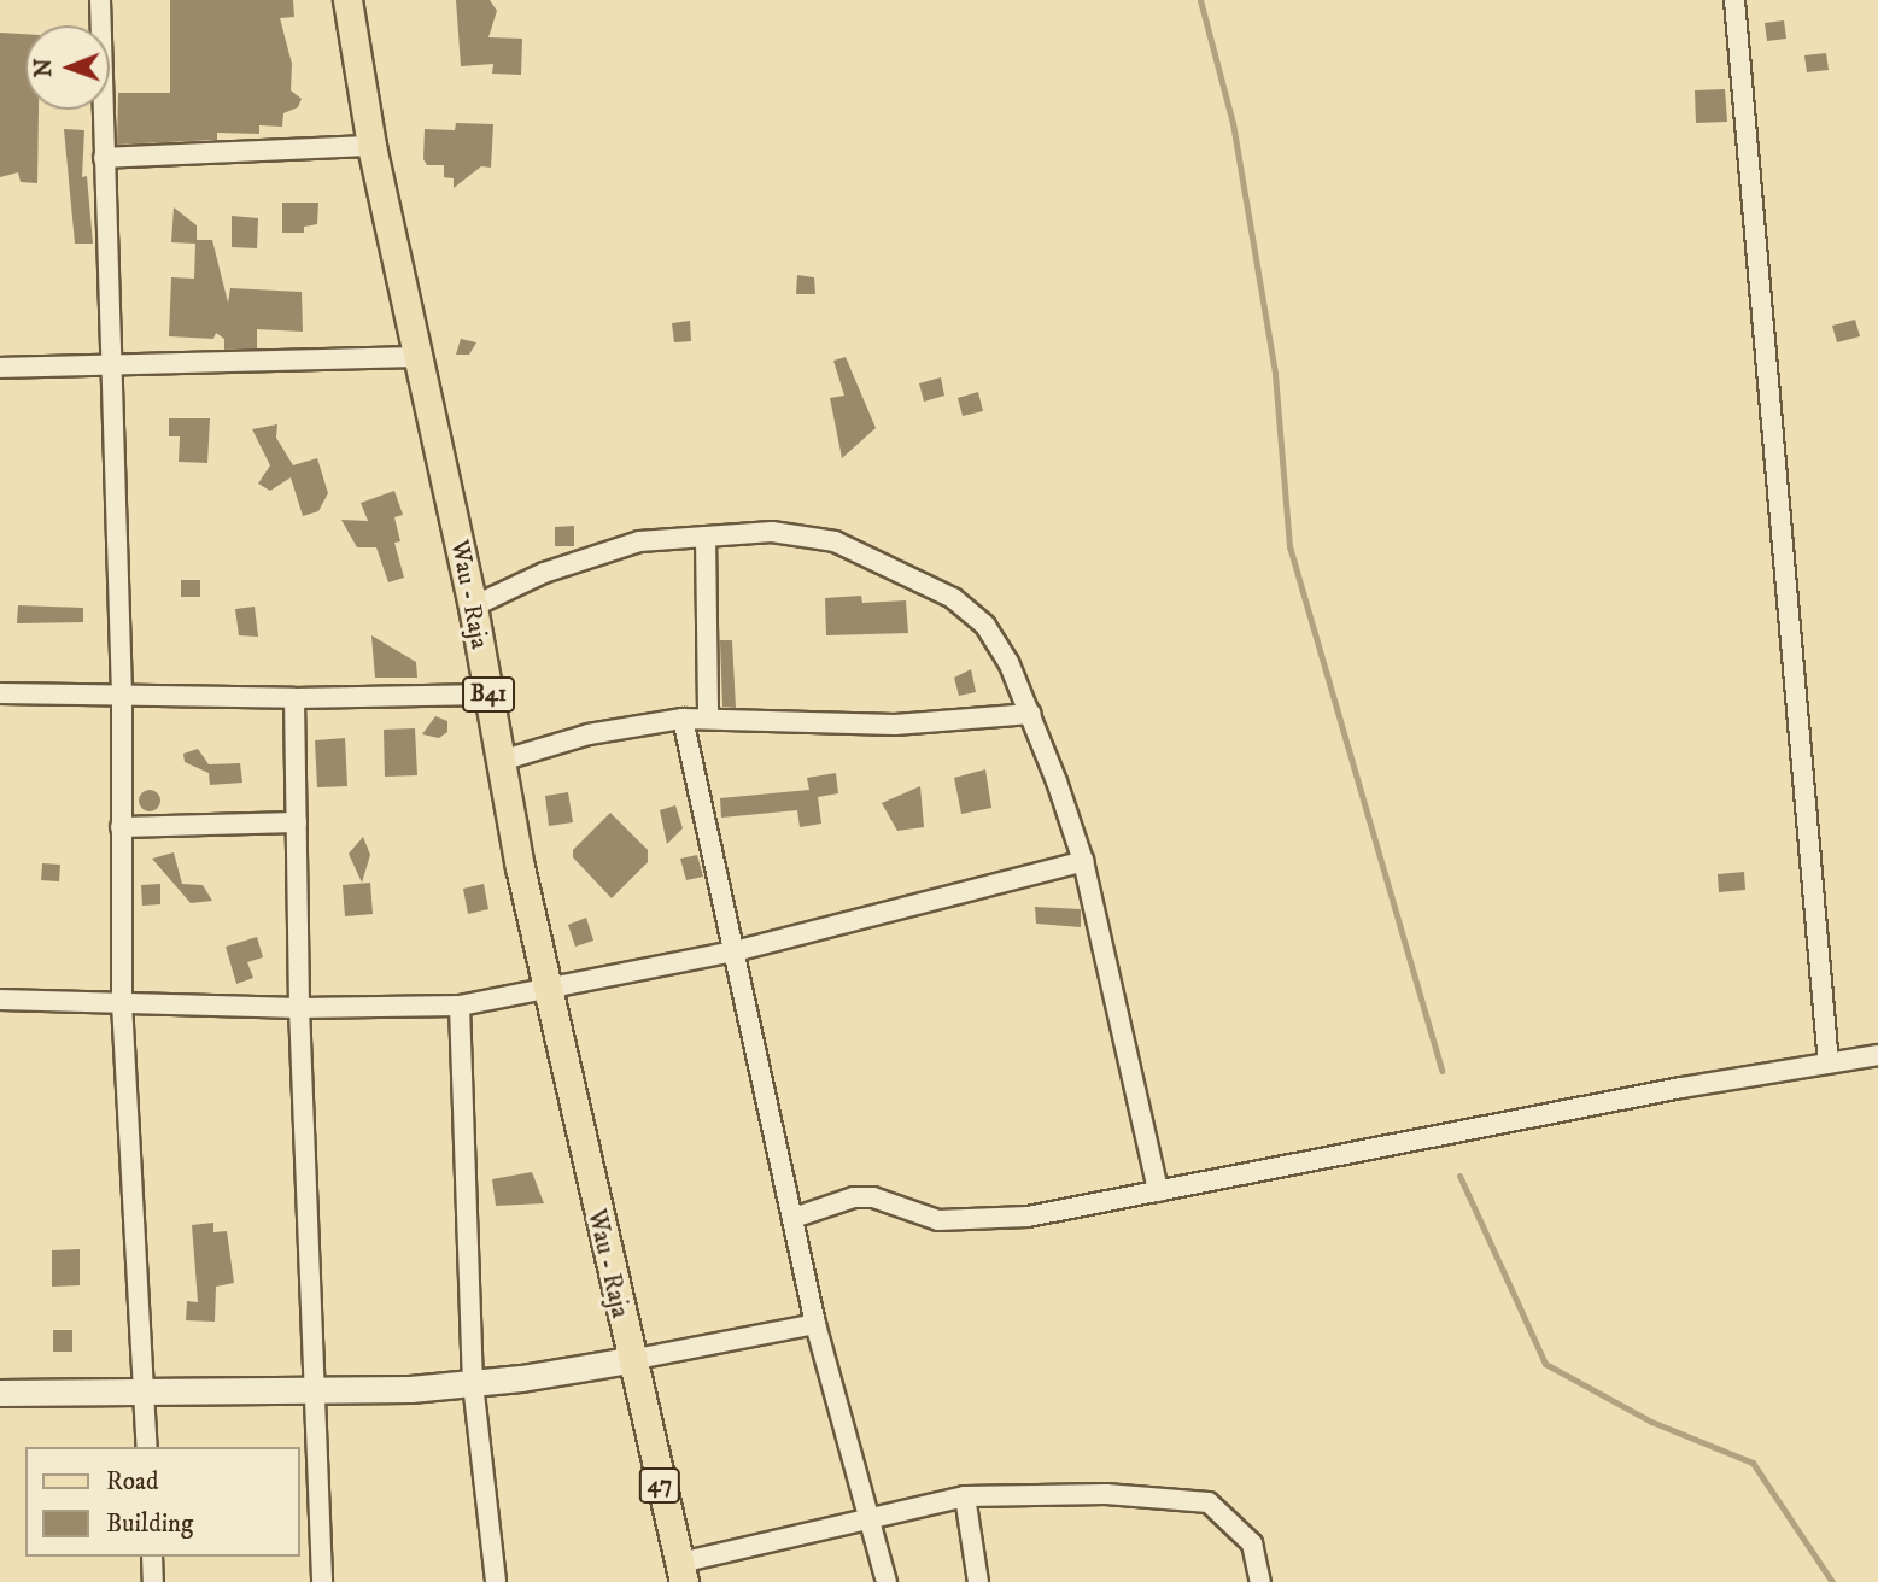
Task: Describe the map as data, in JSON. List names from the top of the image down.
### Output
{
  "streets": {
    "main road": ["Wau - Raja", "B41", "47"]
  },
  "crossings": [
    ["Wau - Raja", "47"]
  ],
  "legend": ["Road", "Building"],
  "north": "left"
}
